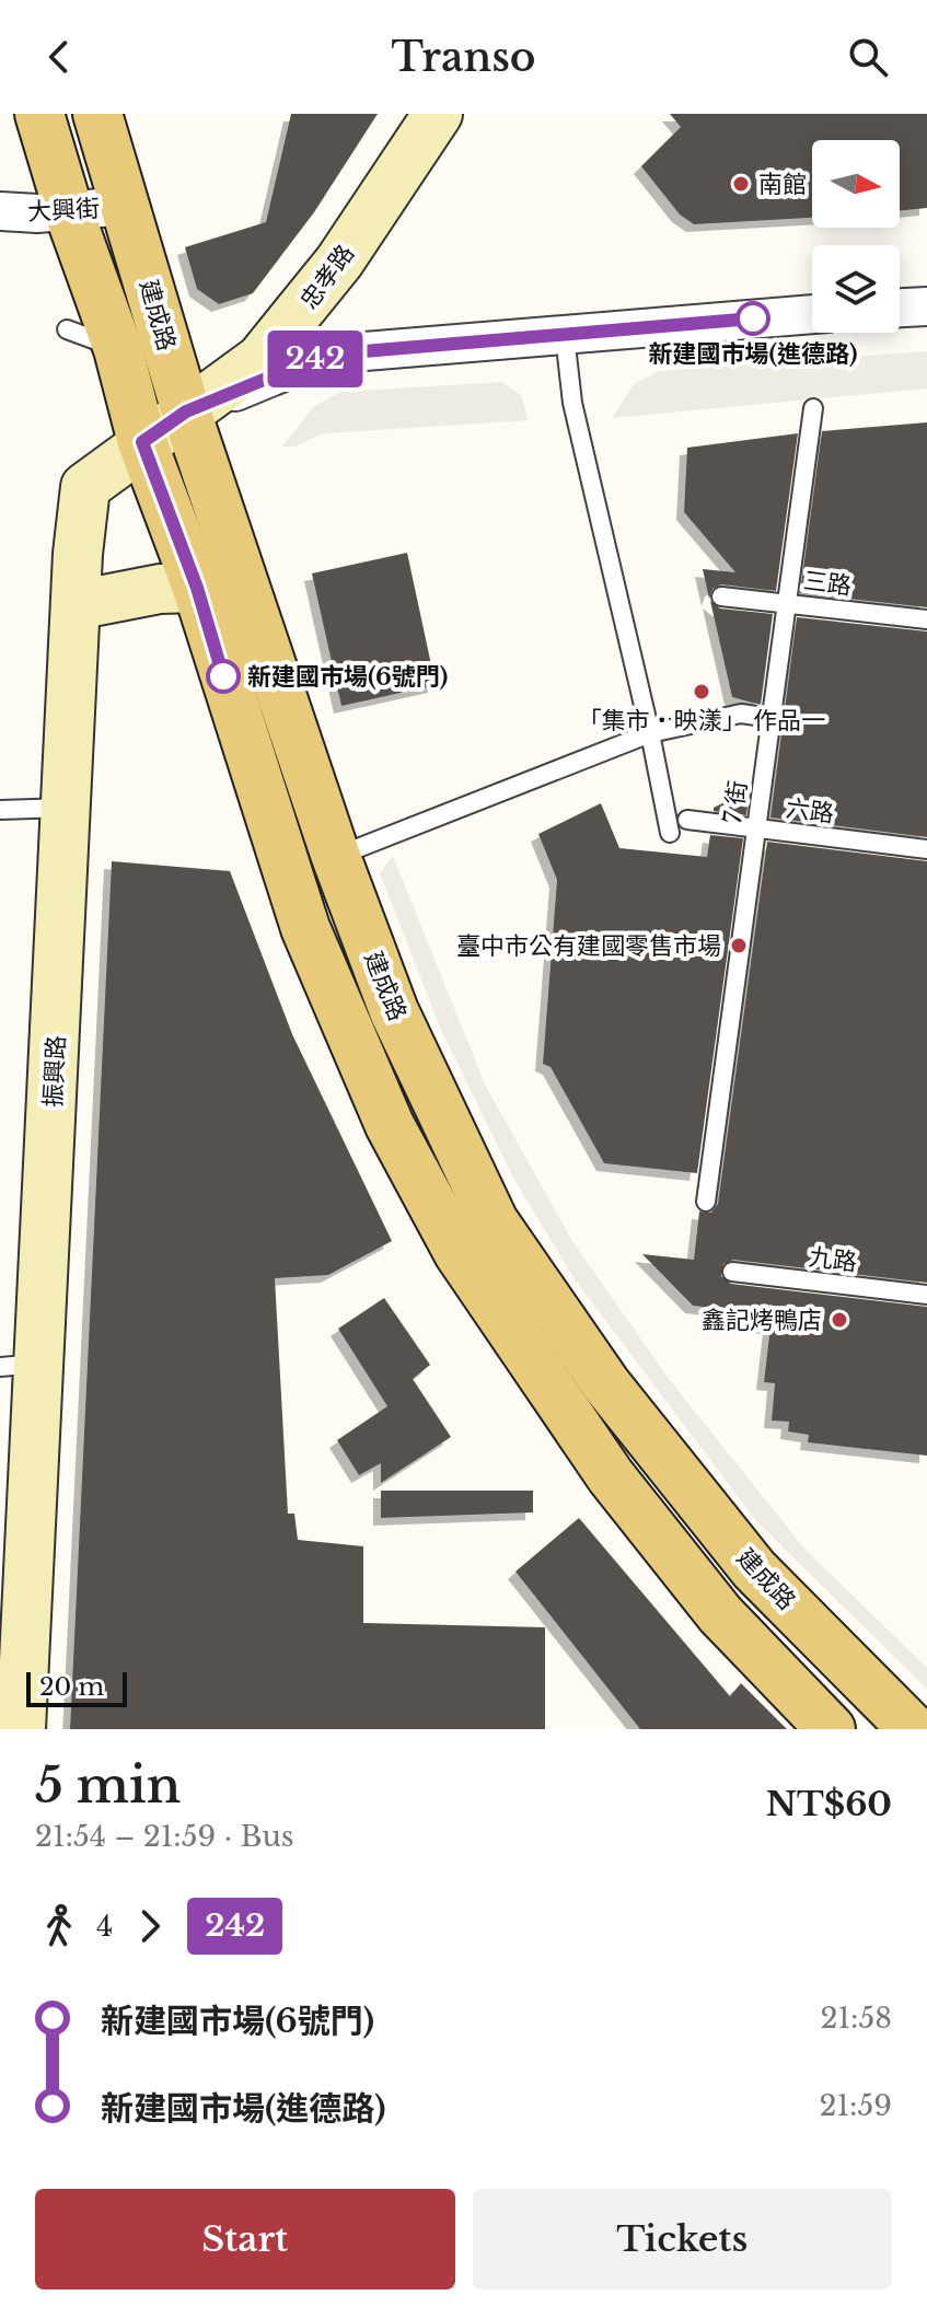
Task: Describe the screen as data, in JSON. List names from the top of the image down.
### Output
{
  "streets": {
    "main road": ["忠孝路", "建成路", "振興路"],
    "street": ["大興街"],
    "lane": [
      "三路",
      "7 街",
      "六路",
      "九路"
    ]
  },
  "crossings": [
    ["大興街", "建成路"],
    ["忠孝路", "建成路"],
    ["忠孝路", "振興路"],
    ["建成路", "振興路"],
    ["三路", "7 街"],
    ["7 街", "六路"]
  ],
  "places": [
    "南館",
    "新建國市場(進德路)",
    "新建國市場(6號門)",
    "「集市‧映漾」 作品一",
    "臺中市公有建國零售市場",
    "鑫記烤鴨店"
  ],
  "lines": ["bus line 242"],
  "scale_bar": "20 m",
  "north": "right",
  "page": {
    "header": "Transo",
    "on_map": "242",
    "scale": "20 m",
    "heading": ["5 min", "21:54 – 21:59 · Bus", "NT$60"],
    "legs": ["4", "242"],
    "list": [
      {
        "name": "新建國市場(6號門)",
        "value": "21:58"
      },
      {
        "name": "新建國市場(進德路)",
        "value": "21:59"
      }
    ],
    "buttons": ["Start", "Tickets"]
  }
}
